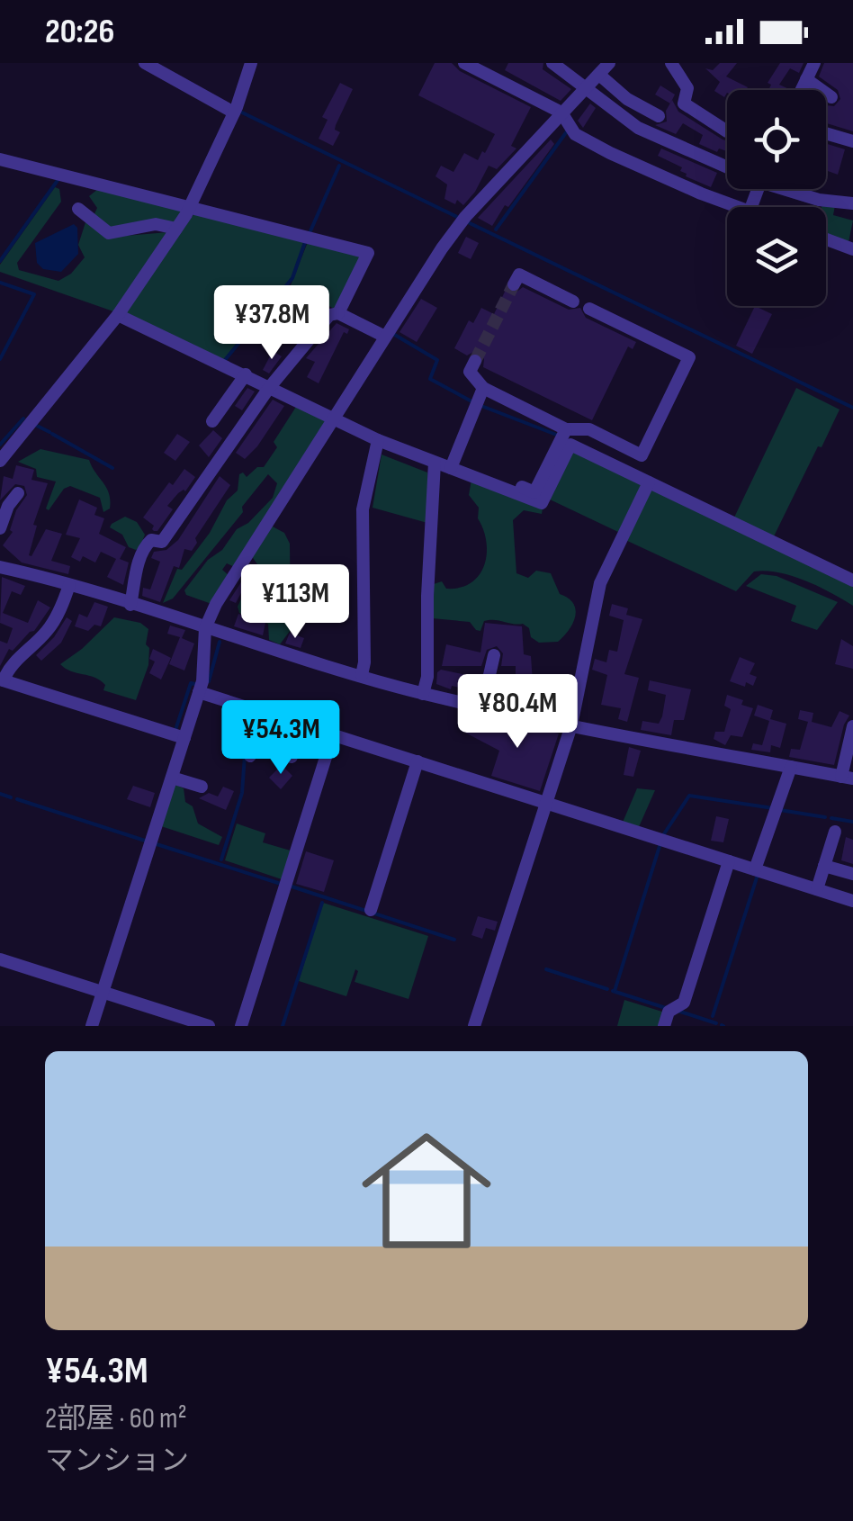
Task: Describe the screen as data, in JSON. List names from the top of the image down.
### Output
{
  "page": {
    "status": "20:26",
    "price": [
      "¥37.8M",
      "¥113M",
      "¥80.4M",
      "¥54.3M"
    ],
    "list": [
      {
        "name": "¥54.3M",
        "note": "2部屋 · 60 m² · マンション"
      }
    ]
  }
}
